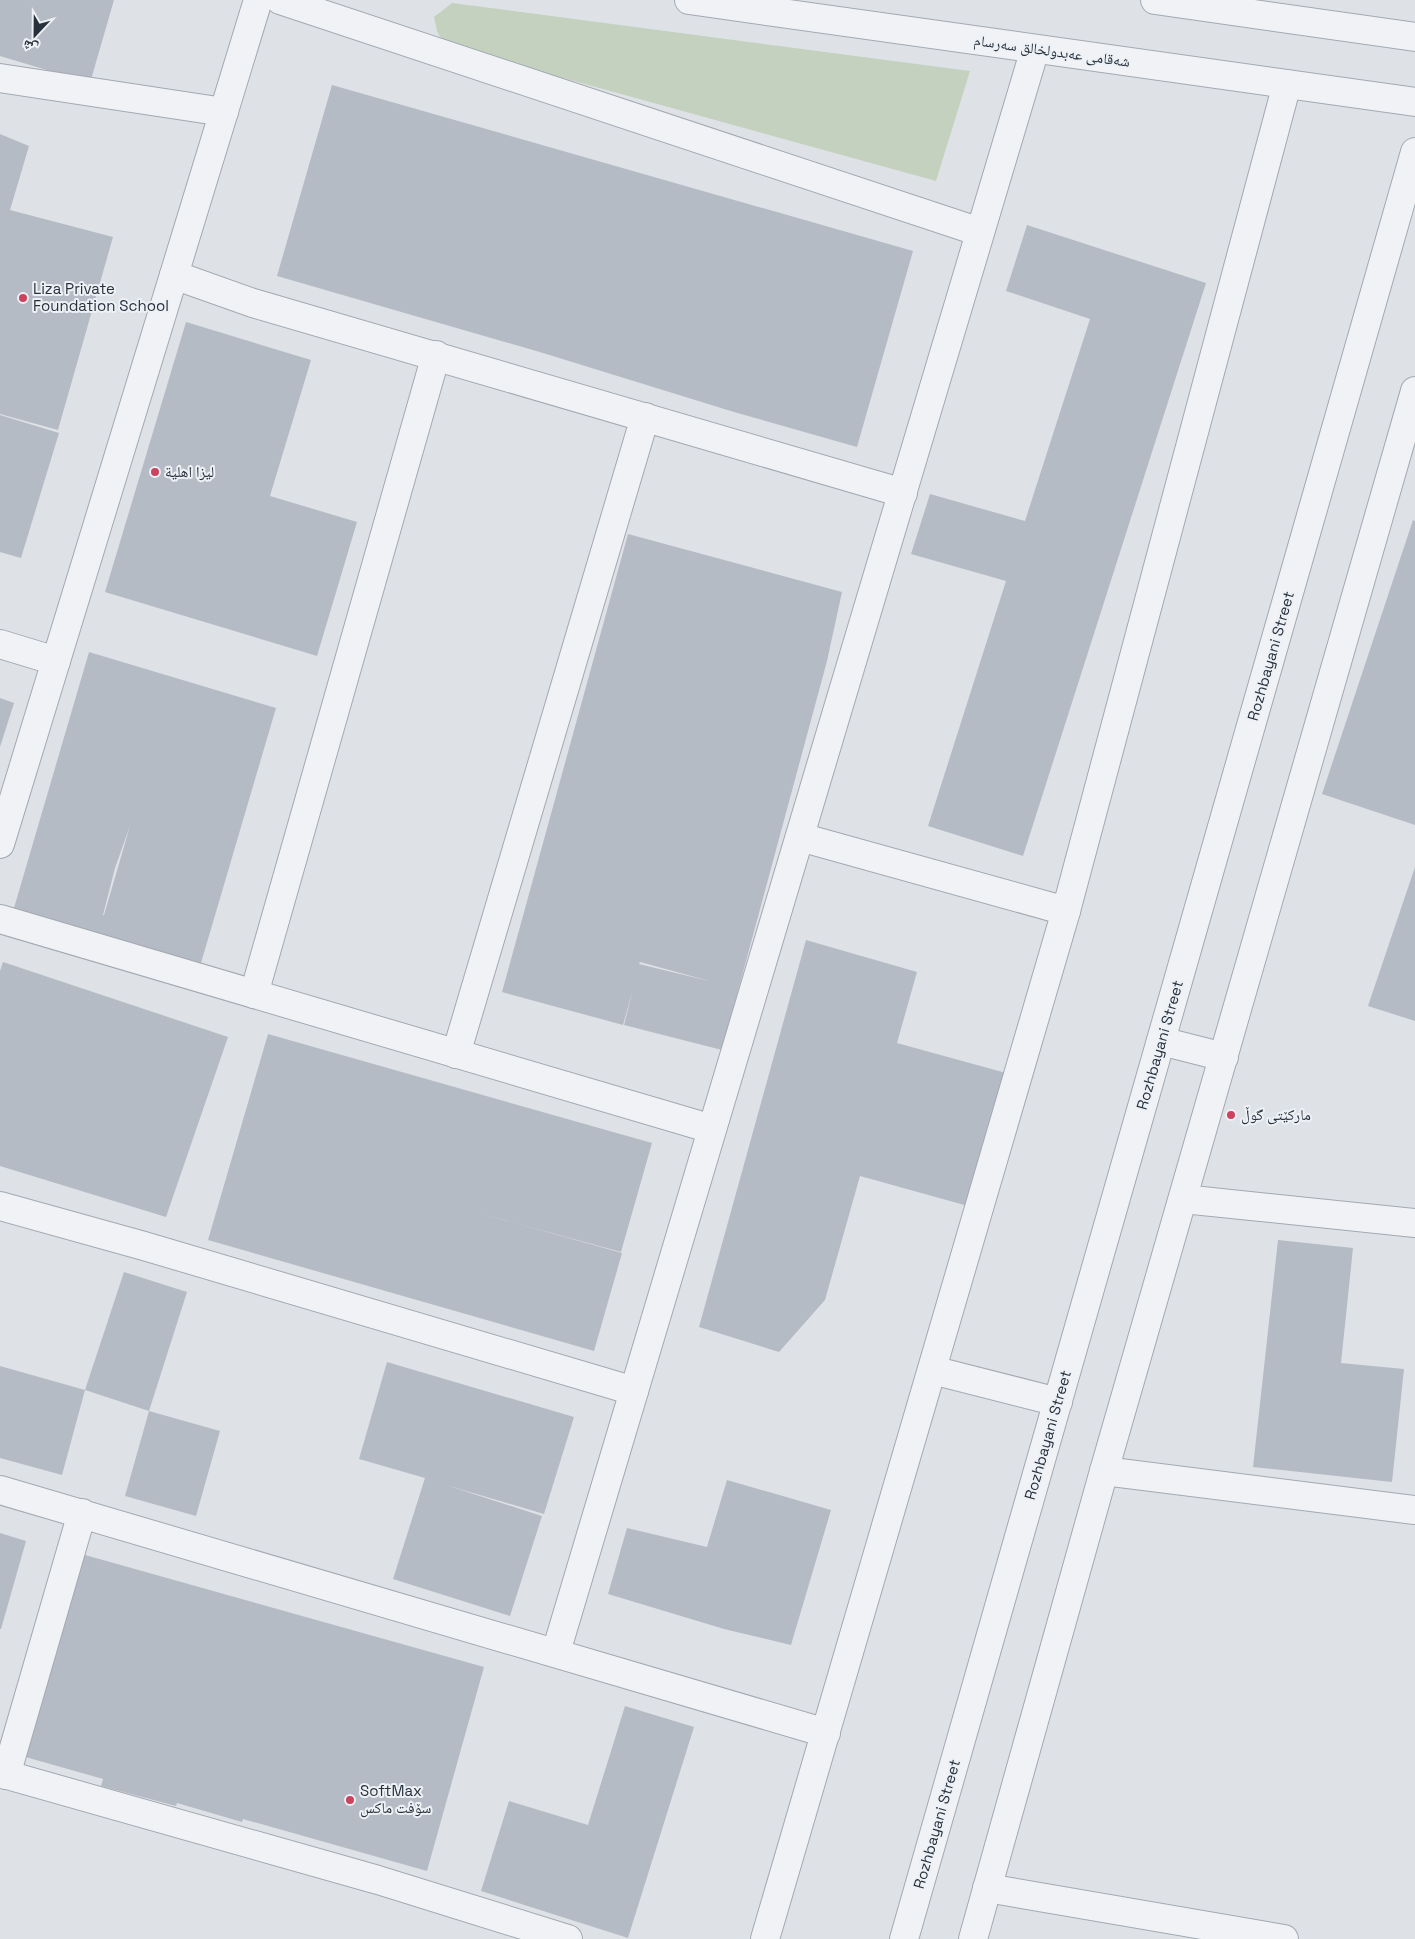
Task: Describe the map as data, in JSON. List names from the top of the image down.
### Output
{
  "streets": {
    "street": ["شەقامی عەبدولخالق سەرسام", "Rozhbayani Street"]
  },
  "places": [
    "Liza Private Foundation School",
    "ليزا اهلية",
    "مارکێتی گوڵ",
    "SoftMax سۆفت ماکس"
  ],
  "north": "bottom"
}
